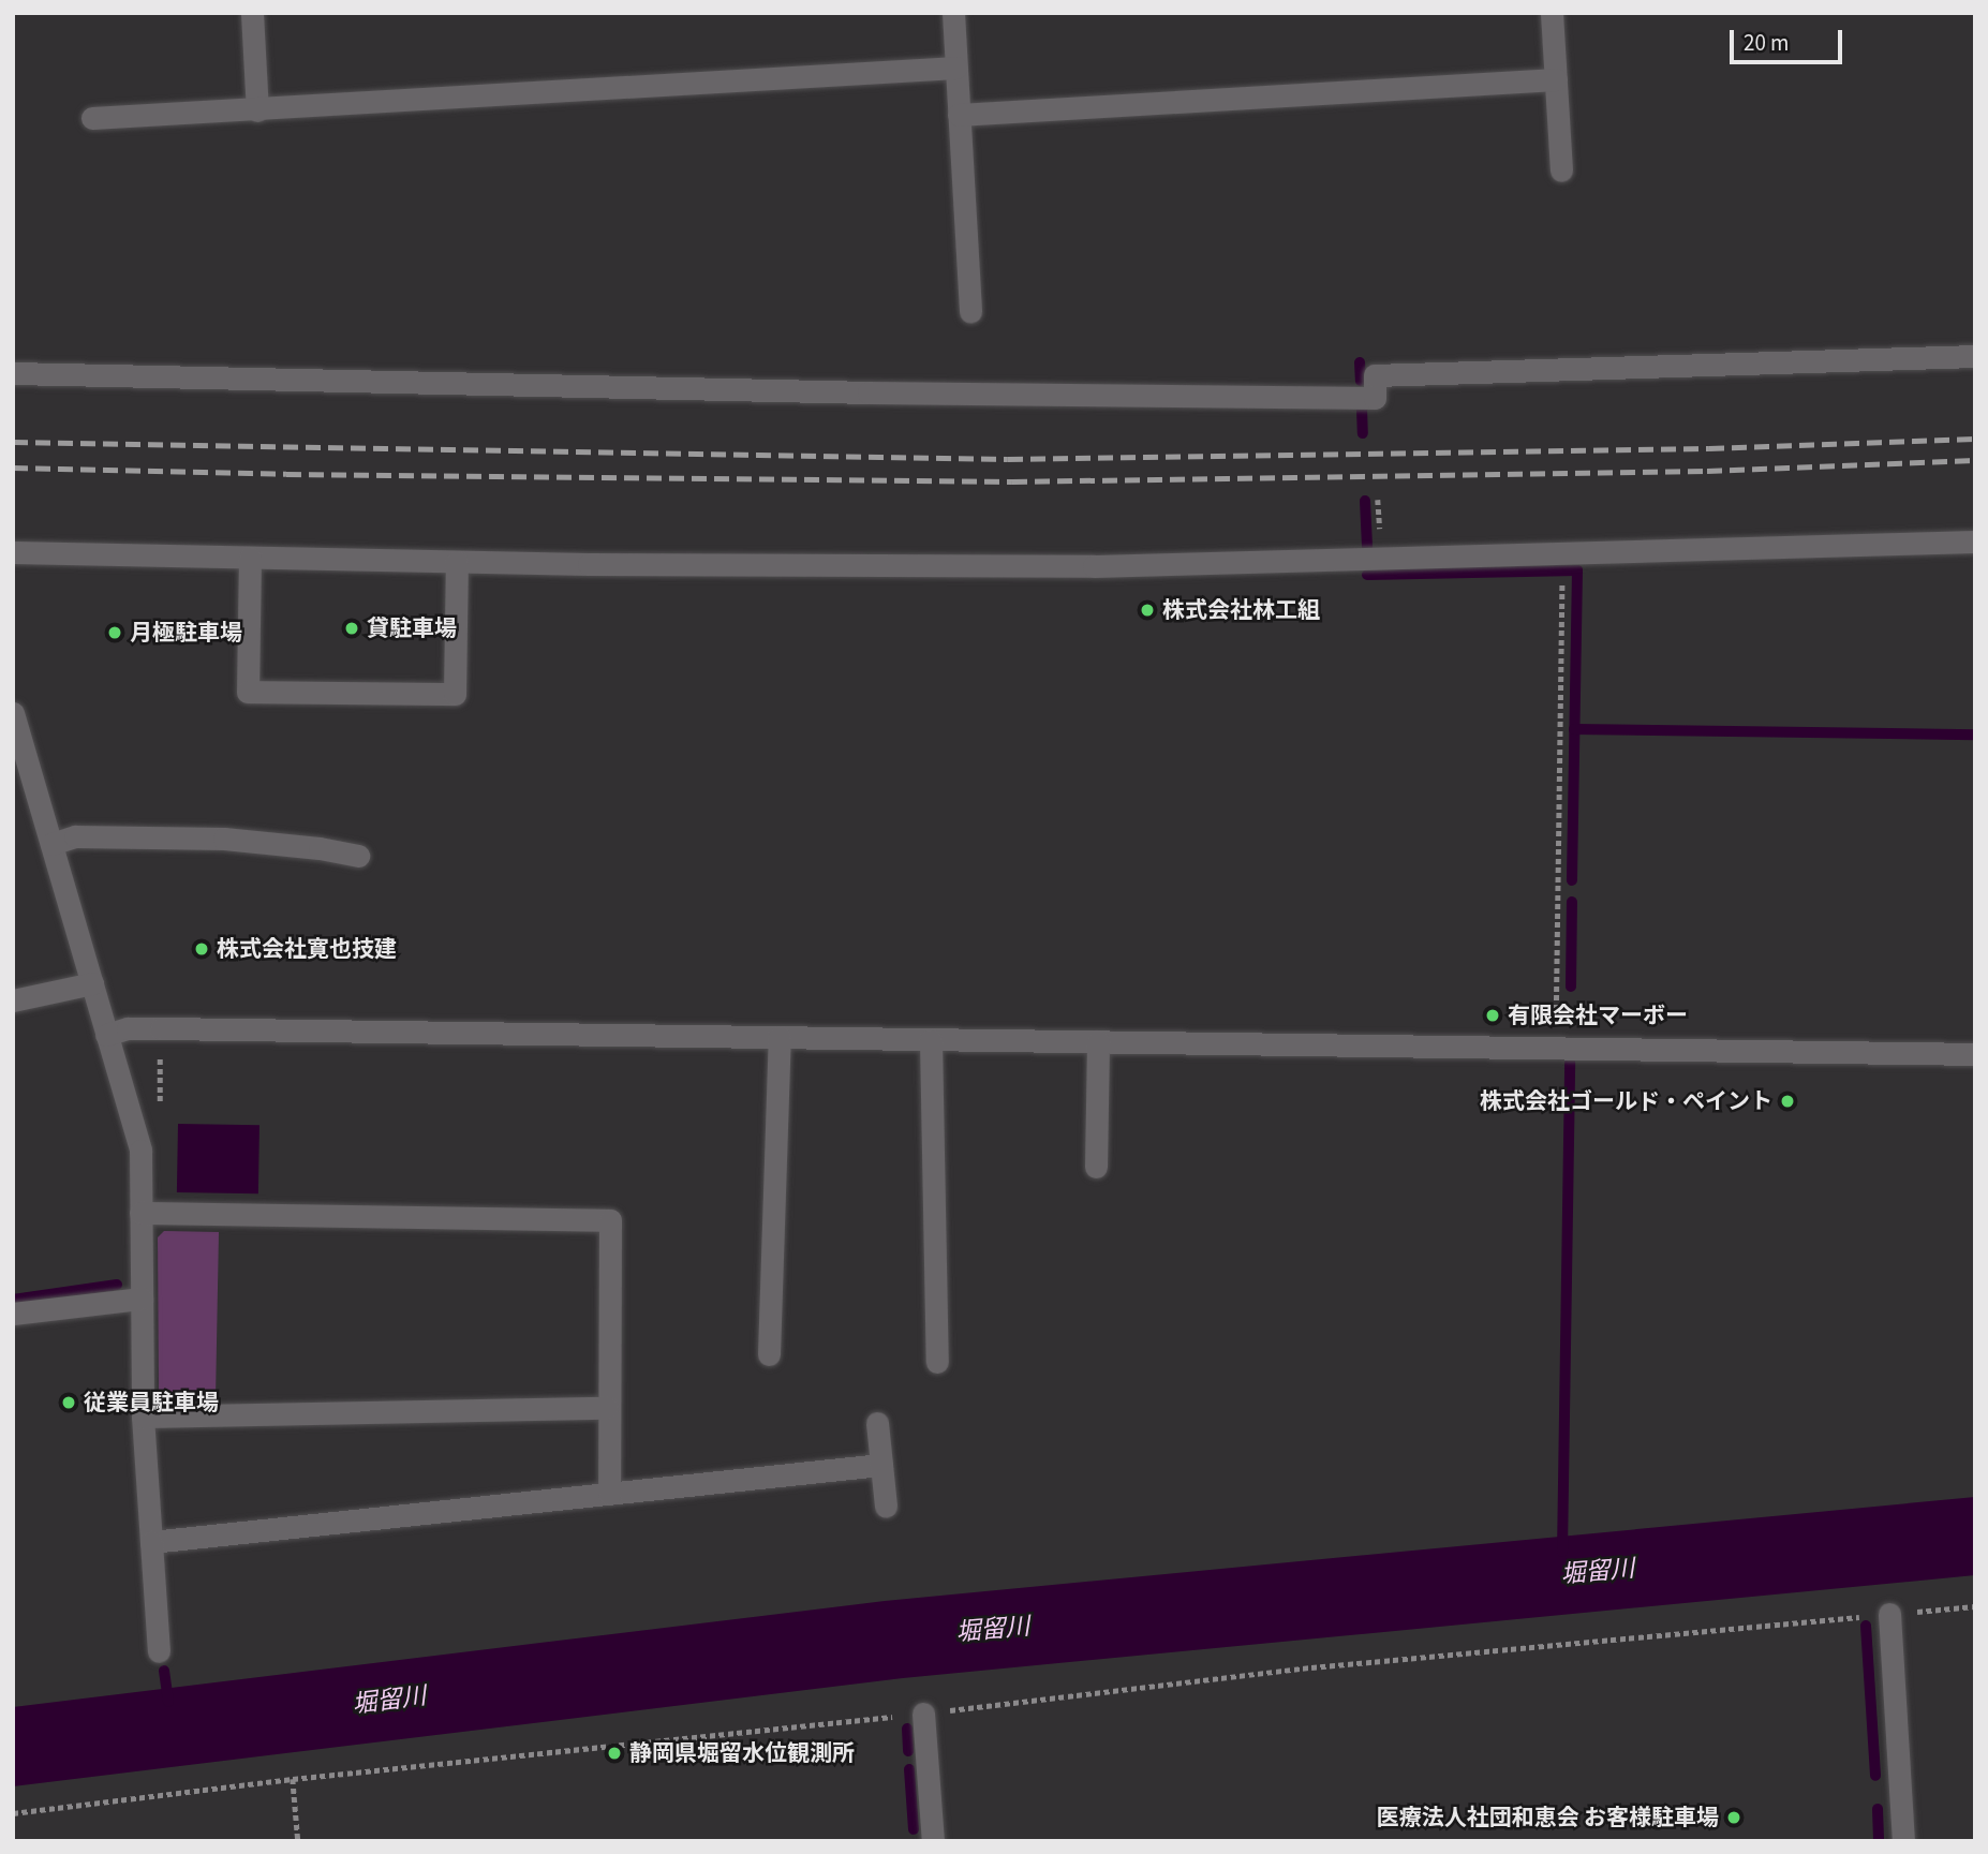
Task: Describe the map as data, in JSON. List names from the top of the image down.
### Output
{
  "water": ["堀留川"],
  "places": [
    "株式会社林工組",
    "貸駐車場",
    "月極駐車場",
    "株式会社寛也技建",
    "有限会社マーボー",
    "株式会社ゴールド・ペイント",
    "従業員駐車場",
    "静岡県堀留水位観測所",
    "医療法人社団和恵会 お客様駐車場"
  ],
  "scale_bar": "20 m"
}
